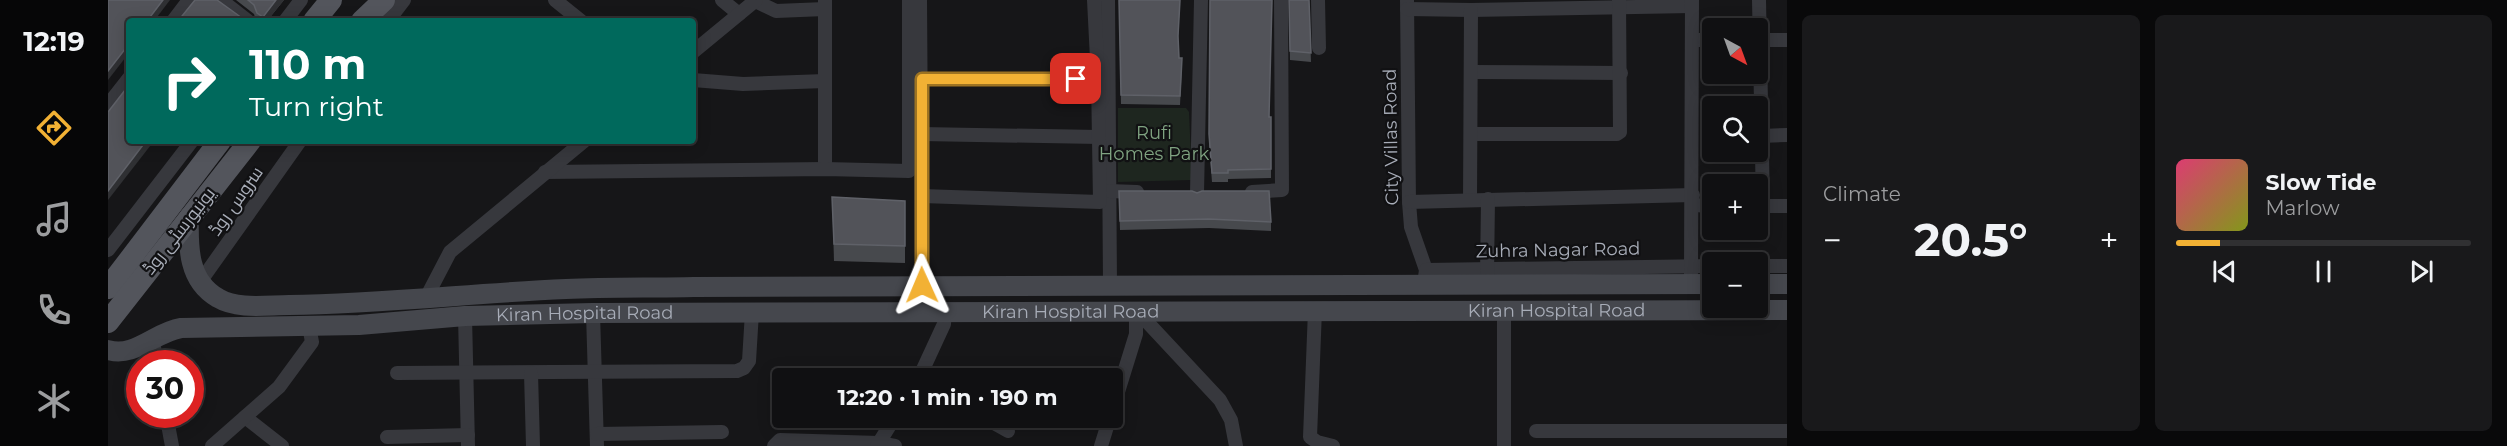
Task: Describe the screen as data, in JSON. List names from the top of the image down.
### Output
{
  "streets": {
    "main road": ["یونیورسٹی روڈ", "Kiran Hospital Road"],
    "street": ["City Villas Road", "سروس روڈ"]
  },
  "crossings": [
    ["City Villas Road", "Kiran Hospital Road"],
    ["سروس روڈ", "Kiran Hospital Road"]
  ],
  "parks": ["Rufi Homes Park"],
  "north": "bottom right",
  "page": {
    "tabs": "12:19",
    "tile": "Climate",
    "map_buttons": ["+", "−"],
    "turn": ["110 m", "Turn right"],
    "song": ["Slow Tide", "Marlow"],
    "heat": ["−", "20.5°", "+"],
    "limit": "30",
    "trip": "12:20 · 1 min · 190 m"
  }
}
